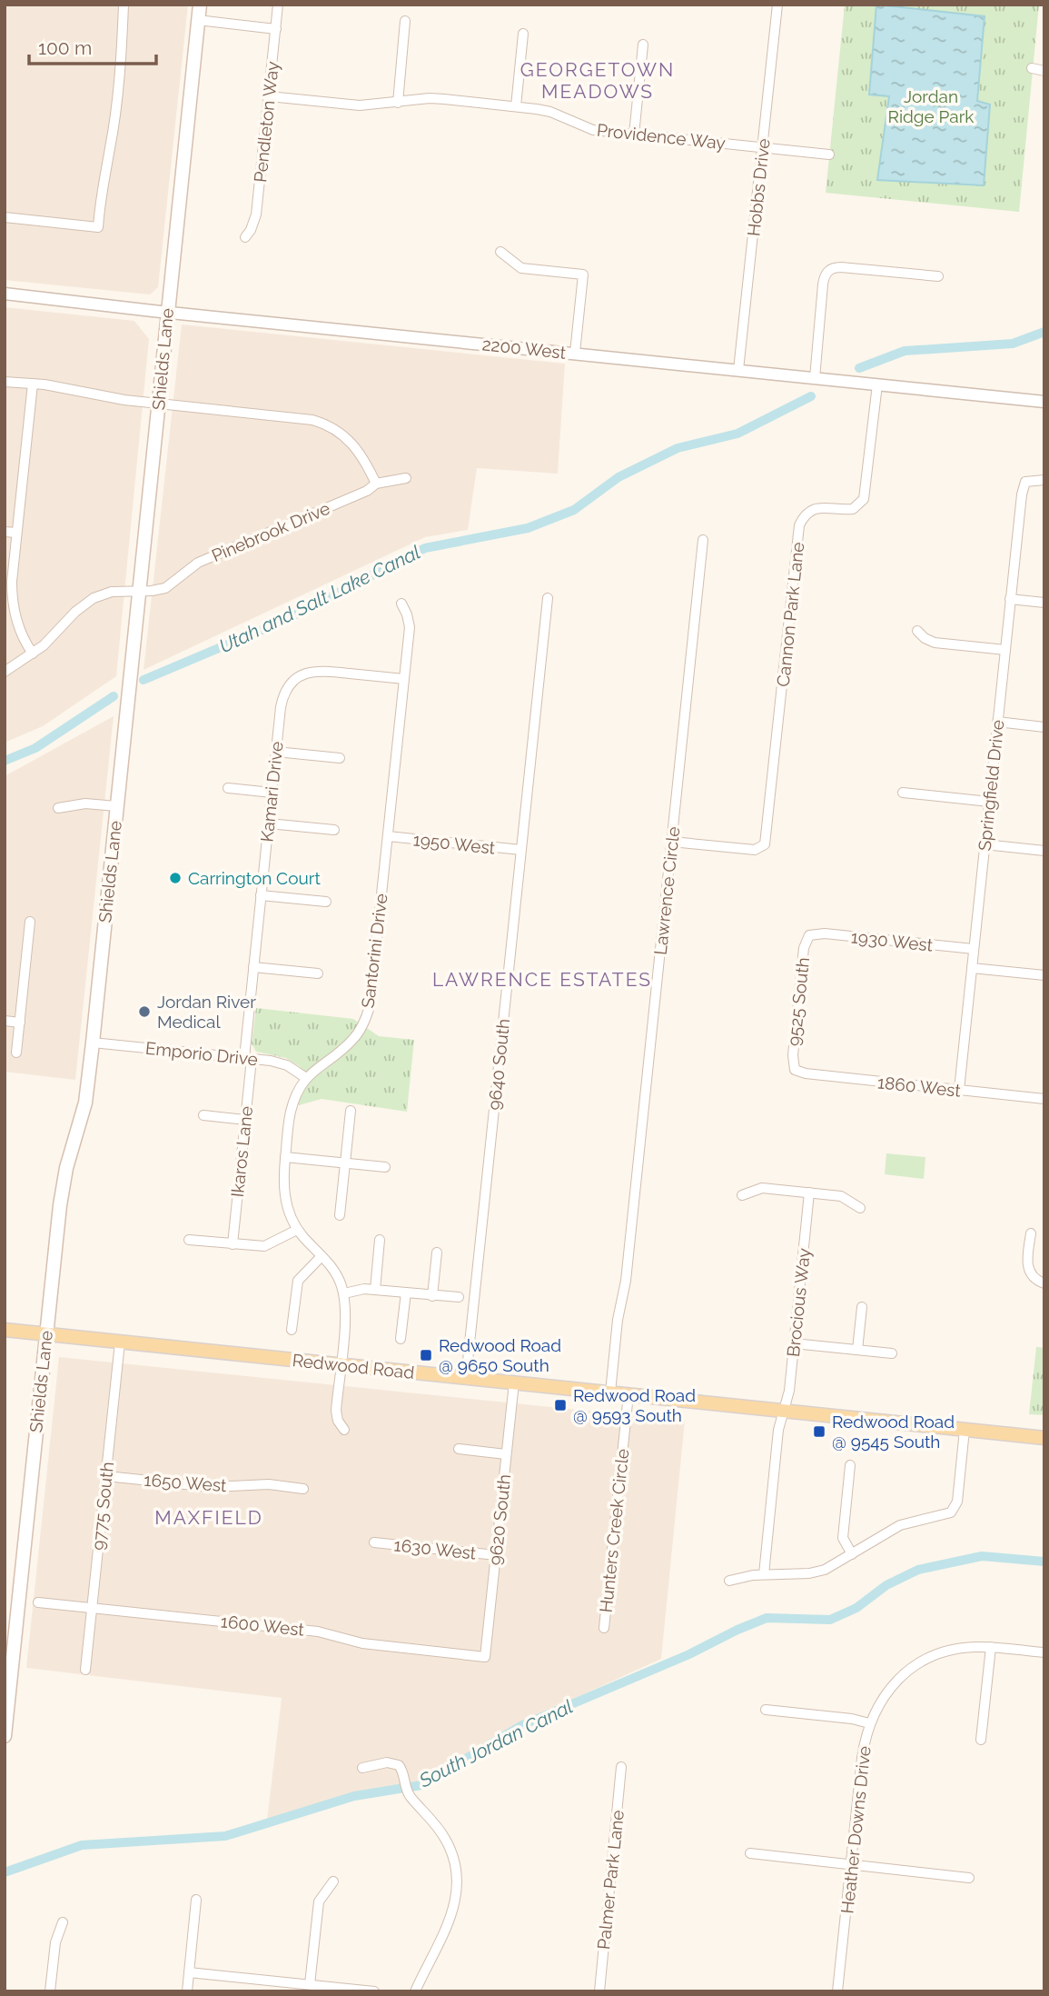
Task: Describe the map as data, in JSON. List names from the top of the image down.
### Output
{
  "streets": {
    "main road": ["Shields Lane", "Redwood Road"],
    "street": [
      "Pendleton Way",
      "Providence Way",
      "Hobbs Drive",
      "2200 West",
      "Pinebrook Drive",
      "Cannon Park Lane",
      "Springfield Drive",
      "Kamari Drive",
      "1950 West",
      "Lawrence Circle",
      "1930 West",
      "Santorini Drive",
      "9525 South",
      "Emporio Drive",
      "9640 South",
      "1860 West",
      "Ikaros Lane",
      "Brocious Way",
      "1650 West",
      "9775 South",
      "9620 South",
      "Hunters Creek Circle",
      "1630 West",
      "1600 West",
      "Heather Downs Drive",
      "Palmer Park Lane"
    ]
  },
  "crossings": [
    ["Pendleton Way", "Providence Way"],
    ["Providence Way", "Hobbs Drive"],
    ["Hobbs Drive", "2200 West"],
    ["2200 West", "Shields Lane"],
    ["2200 West", "Cannon Park Lane"],
    ["Shields Lane", "Pinebrook Drive"],
    ["Shields Lane", "Emporio Drive"],
    ["Shields Lane", "Redwood Road"],
    ["Cannon Park Lane", "Lawrence Circle"],
    ["Springfield Drive", "1930 West"],
    ["Springfield Drive", "1860 West"],
    ["Kamari Drive", "Santorini Drive"],
    ["Kamari Drive", "Emporio Drive"],
    ["Kamari Drive", "Ikaros Lane"],
    ["1950 West", "Santorini Drive"],
    ["1950 West", "9640 South"],
    ["Lawrence Circle", "Redwood Road"],
    ["1930 West", "9525 South"],
    ["Santorini Drive", "Emporio Drive"],
    ["Santorini Drive", "Redwood Road"],
    ["9525 South", "1860 West"],
    ["Emporio Drive", "Ikaros Lane"],
    ["9640 South", "Redwood Road"],
    ["Brocious Way", "Redwood Road"],
    ["Redwood Road", "9775 South"],
    ["Redwood Road", "9620 South"],
    ["Redwood Road", "Hunters Creek Circle"],
    ["1650 West", "9775 South"],
    ["9775 South", "1600 West"],
    ["9620 South", "1630 West"],
    ["9620 South", "1600 West"]
  ],
  "districts": ["GEORGETOWN MEADOWS", "LAWRENCE ESTATES", "MAXFIELD"],
  "water": ["Utah and Salt Lake Canal", "South Jordan Canal"],
  "parks": ["Jordan Ridge Park"],
  "places": {
    "other": ["Carrington Court", "Jordan River Medical"],
    "transit": ["Redwood Road @ 9650 South", "Redwood Road @ 9593 South", "Redwood Road @ 9545 South"]
  },
  "scale_bar": "100 m"
}
